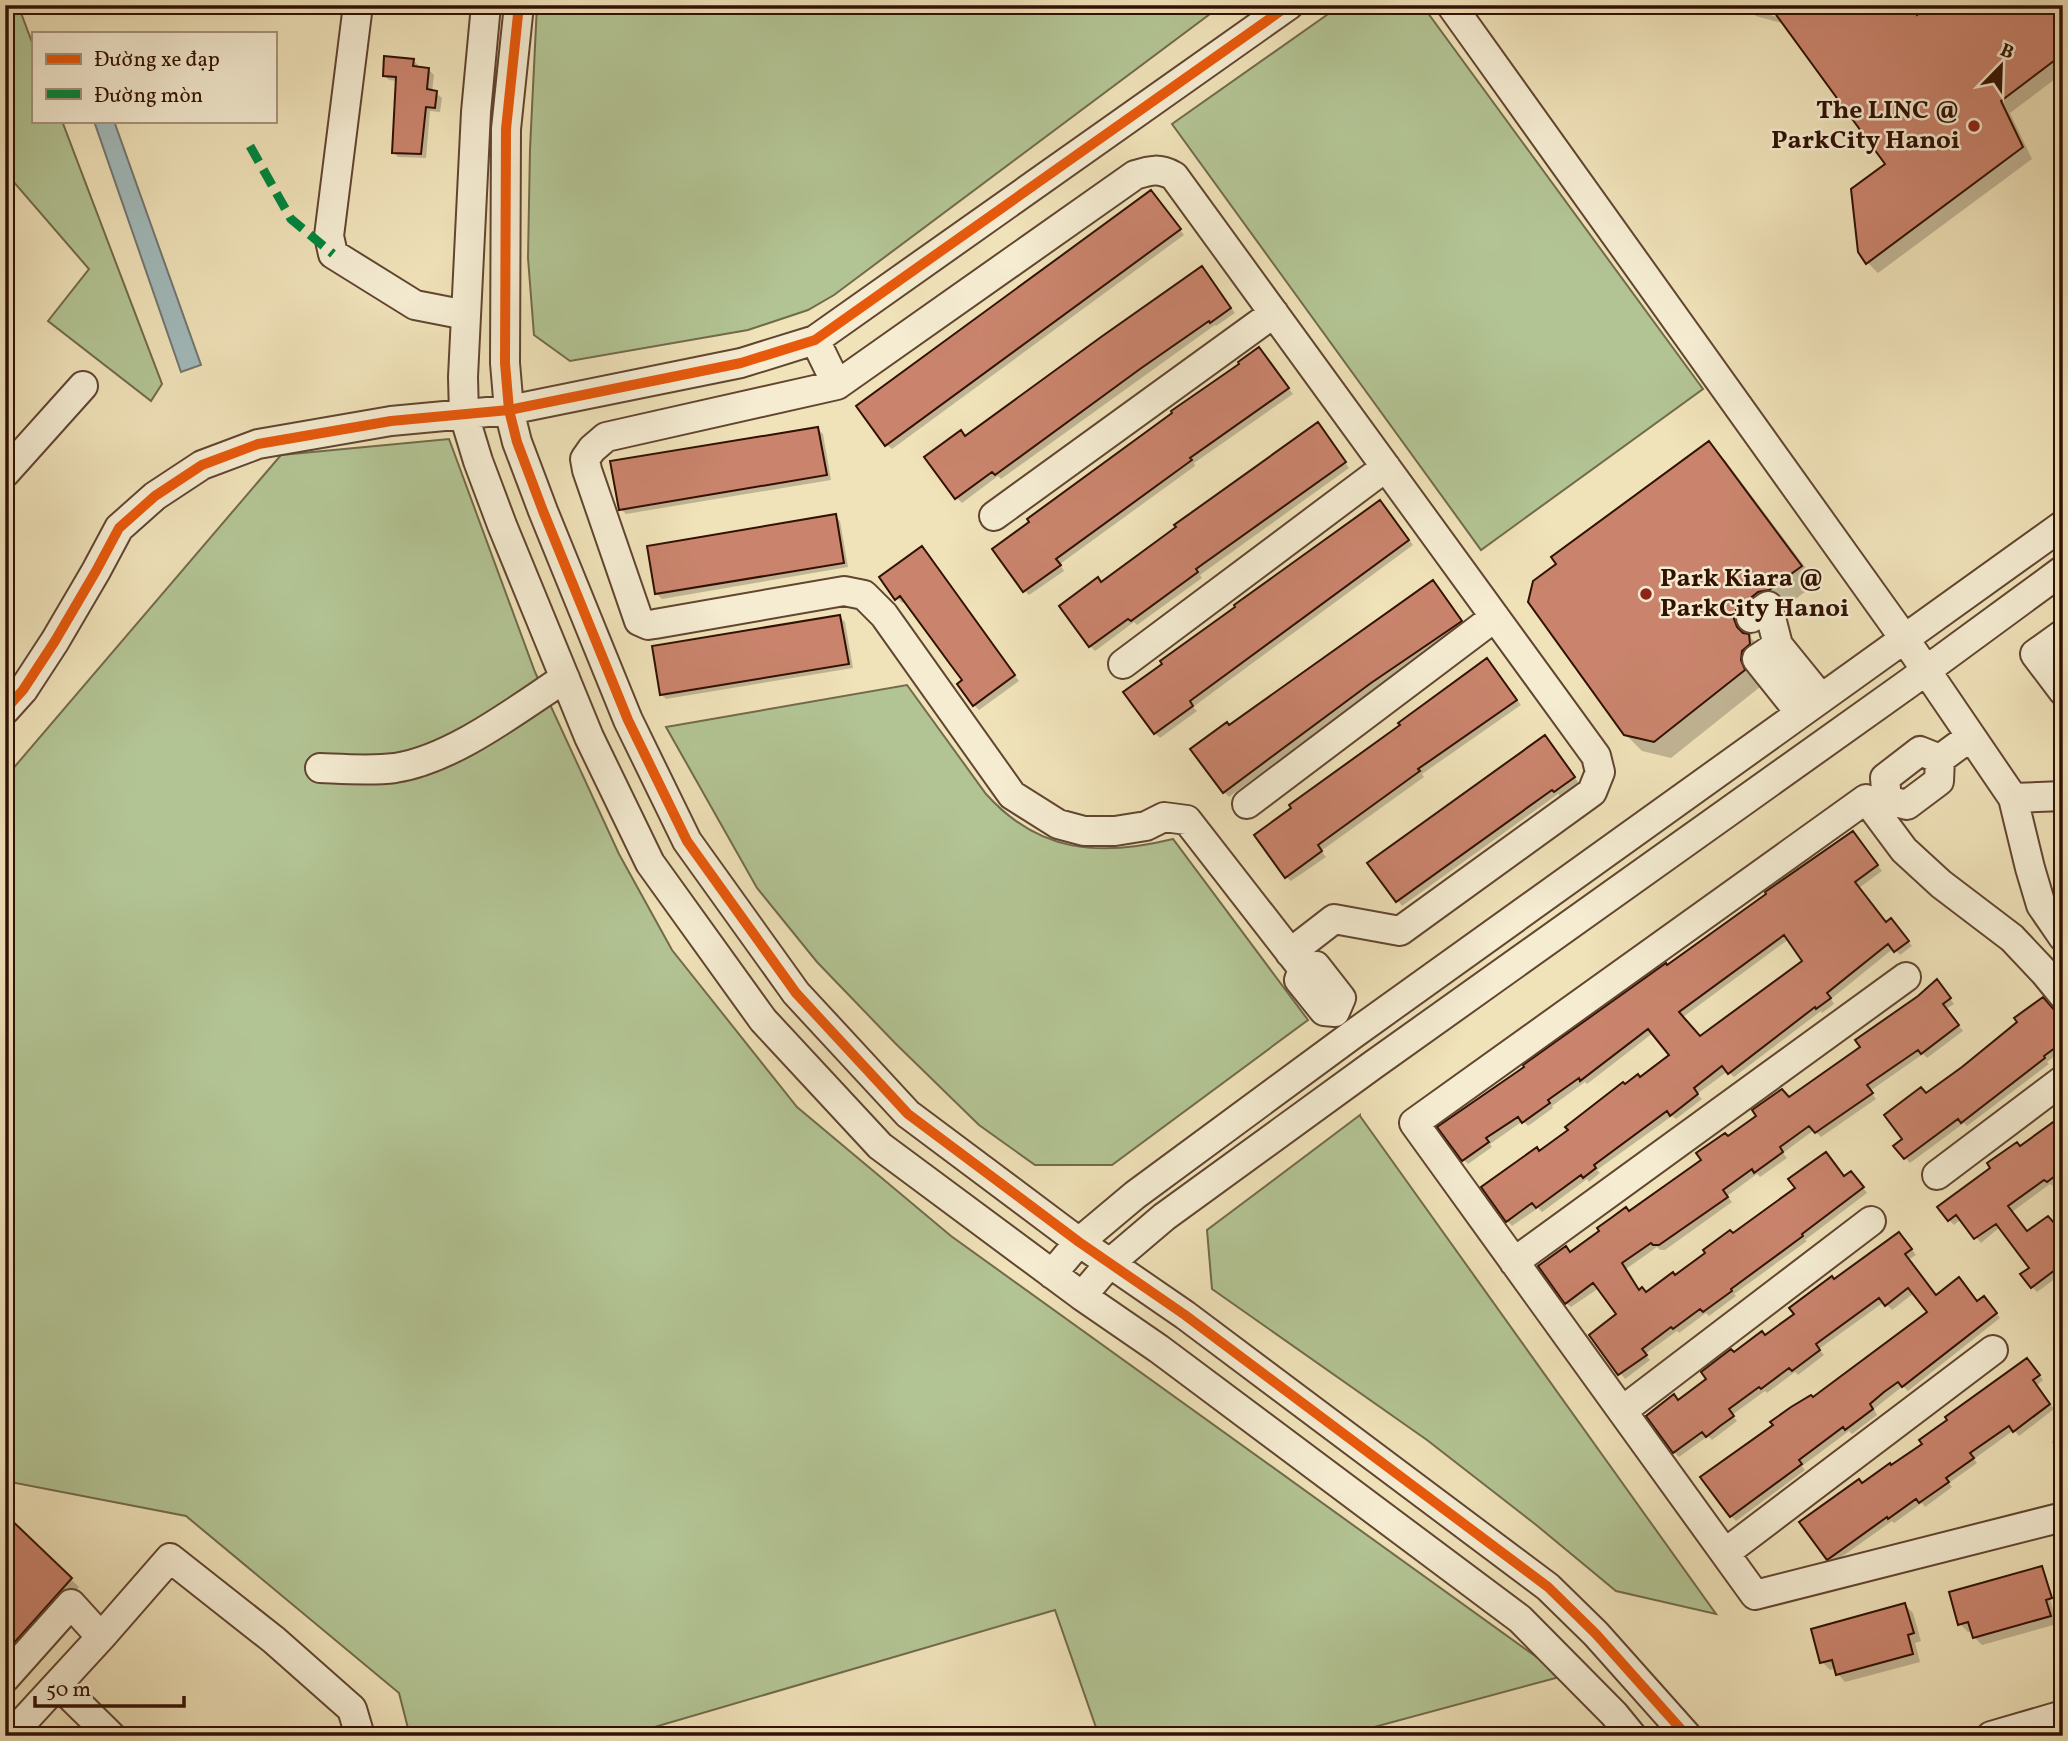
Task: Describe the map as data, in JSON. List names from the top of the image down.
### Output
{
  "places": ["The LINC @ ParkCity Hanoi", "Park Kiara @ ParkCity Hanoi"],
  "legend": ["Đường xe đạp", "Đường mòn"],
  "scale_bar": "50 m",
  "north": "top right"
}
